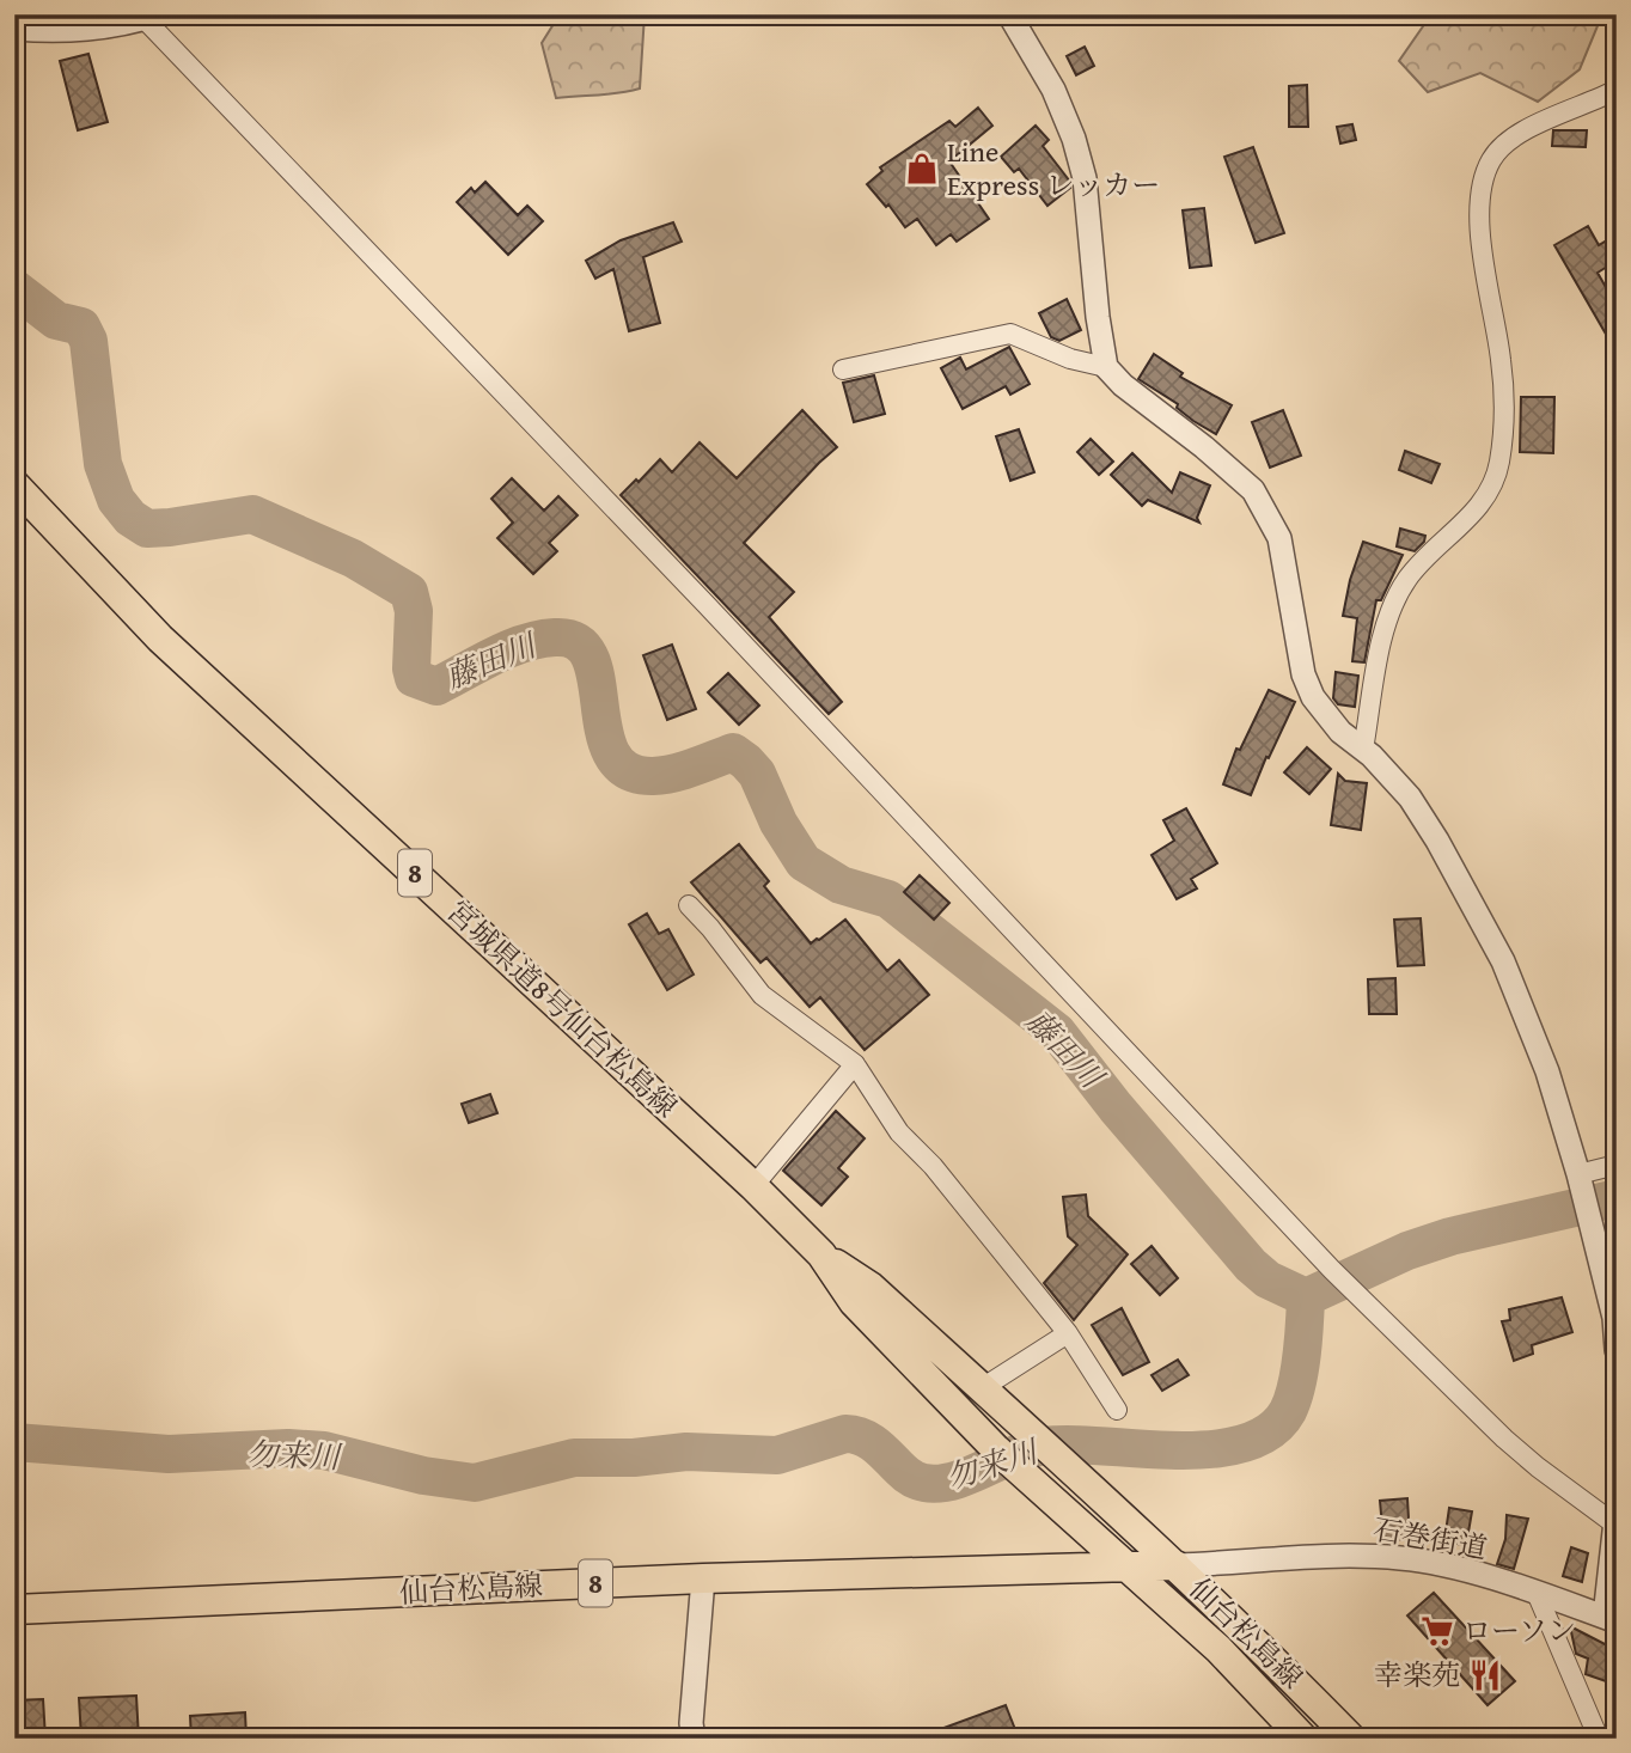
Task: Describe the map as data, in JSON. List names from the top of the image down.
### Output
{
  "streets": {
    "main road": ["8", "宮城県道8号仙台松島線", "仙台松島線"],
    "street": ["石巻街道"]
  },
  "crossings": [
    ["宮城県道8号仙台松島線", "仙台松島線"],
    ["石巻街道", "仙台松島線"]
  ],
  "water": ["藤田川", "勿来川"],
  "places": {
    "shop": ["Line Express レッカー"],
    "supermarket": ["ローソン"],
    "restaurant": ["幸楽苑"]
  }
}
